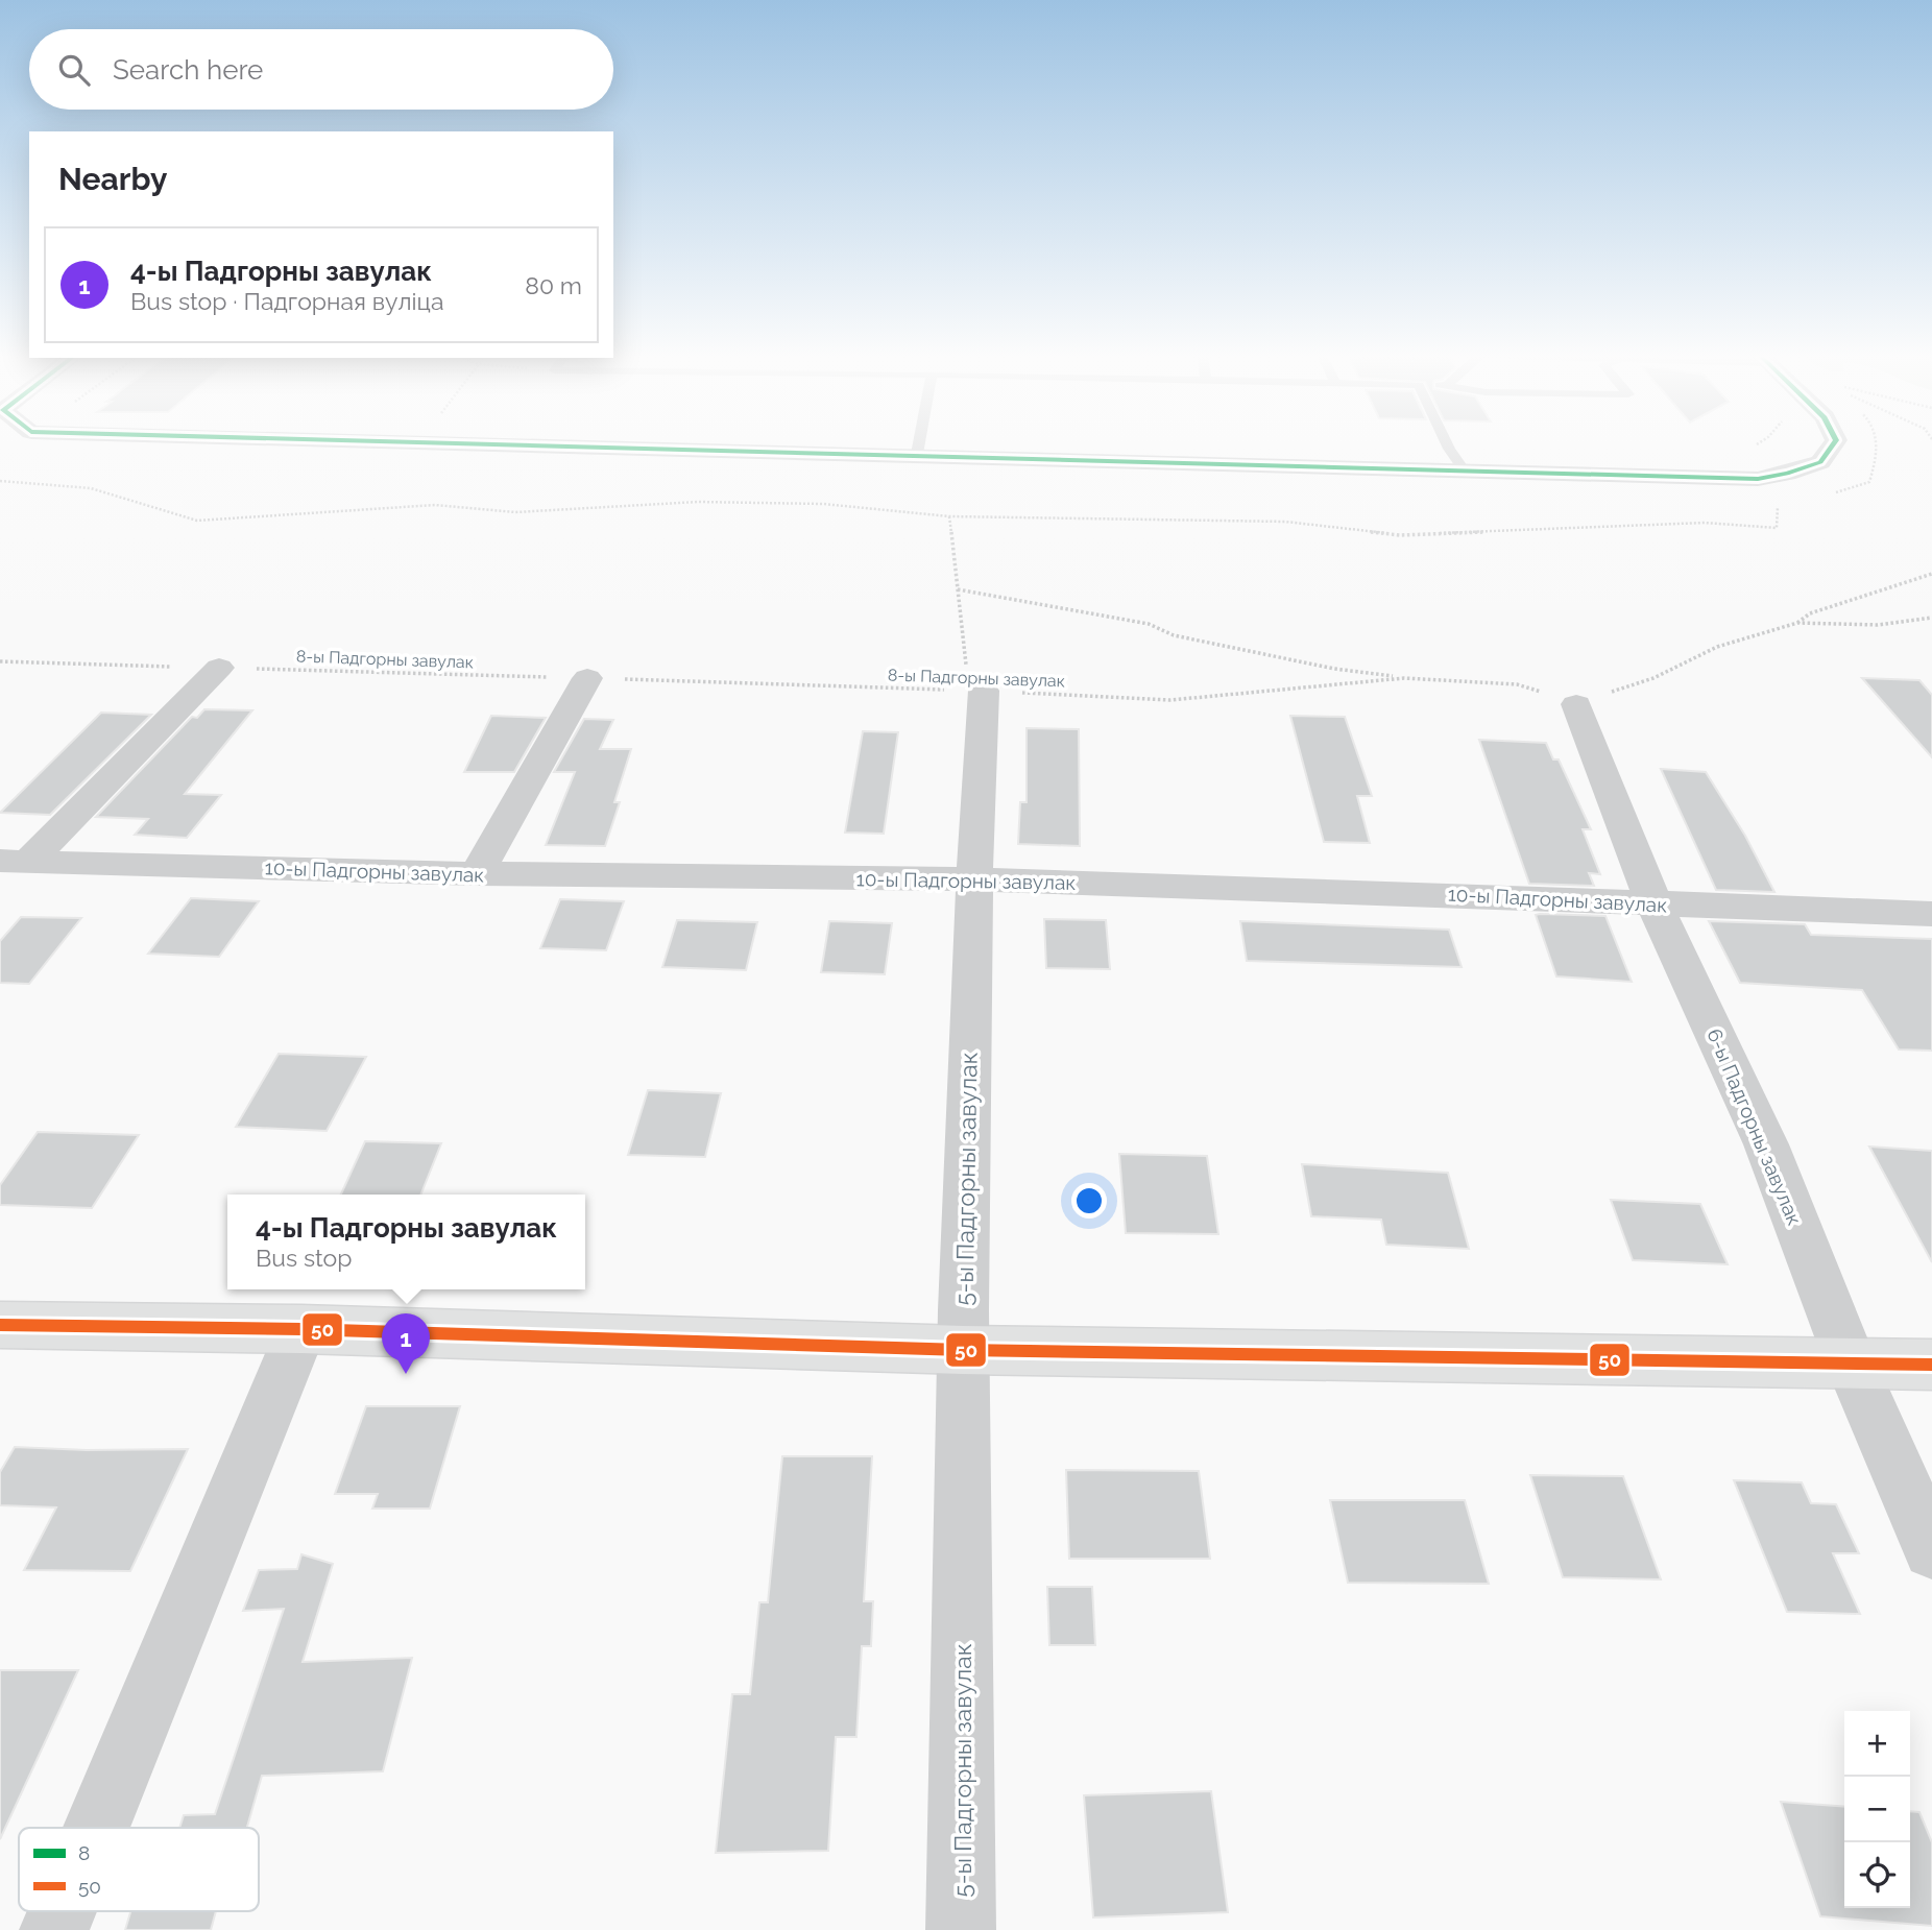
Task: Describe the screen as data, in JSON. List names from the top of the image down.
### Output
{
  "streets": {
    "street": ["10-ы Падгорны завулак", "6-ы Падгорны завулак", "5-ы Падгорны завулак"],
    "path": ["8-ы Падгорны завулак"]
  },
  "crossings": [
    ["8-ы Падгорны завулак", "6-ы Падгорны завулак"],
    ["8-ы Падгорны завулак", "5-ы Падгорны завулак"],
    ["10-ы Падгорны завулак", "6-ы Падгорны завулак"],
    ["10-ы Падгорны завулак", "5-ы Падгорны завулак"]
  ],
  "lines": ["transit line 8", "transit line 50"],
  "legend": ["8", "50"],
  "page": {
    "search": "Search here",
    "heading": "Nearby",
    "list": [
      {
        "mark": "1",
        "name": "4-ы Падгорны завулак",
        "note": "Bus stop · Падгорная вуліца",
        "value": "80 m"
      }
    ],
    "popup": ["4-ы Падгорны завулак", "Bus stop"],
    "pins": "1",
    "map_buttons": ["+", "−"]
  }
}
